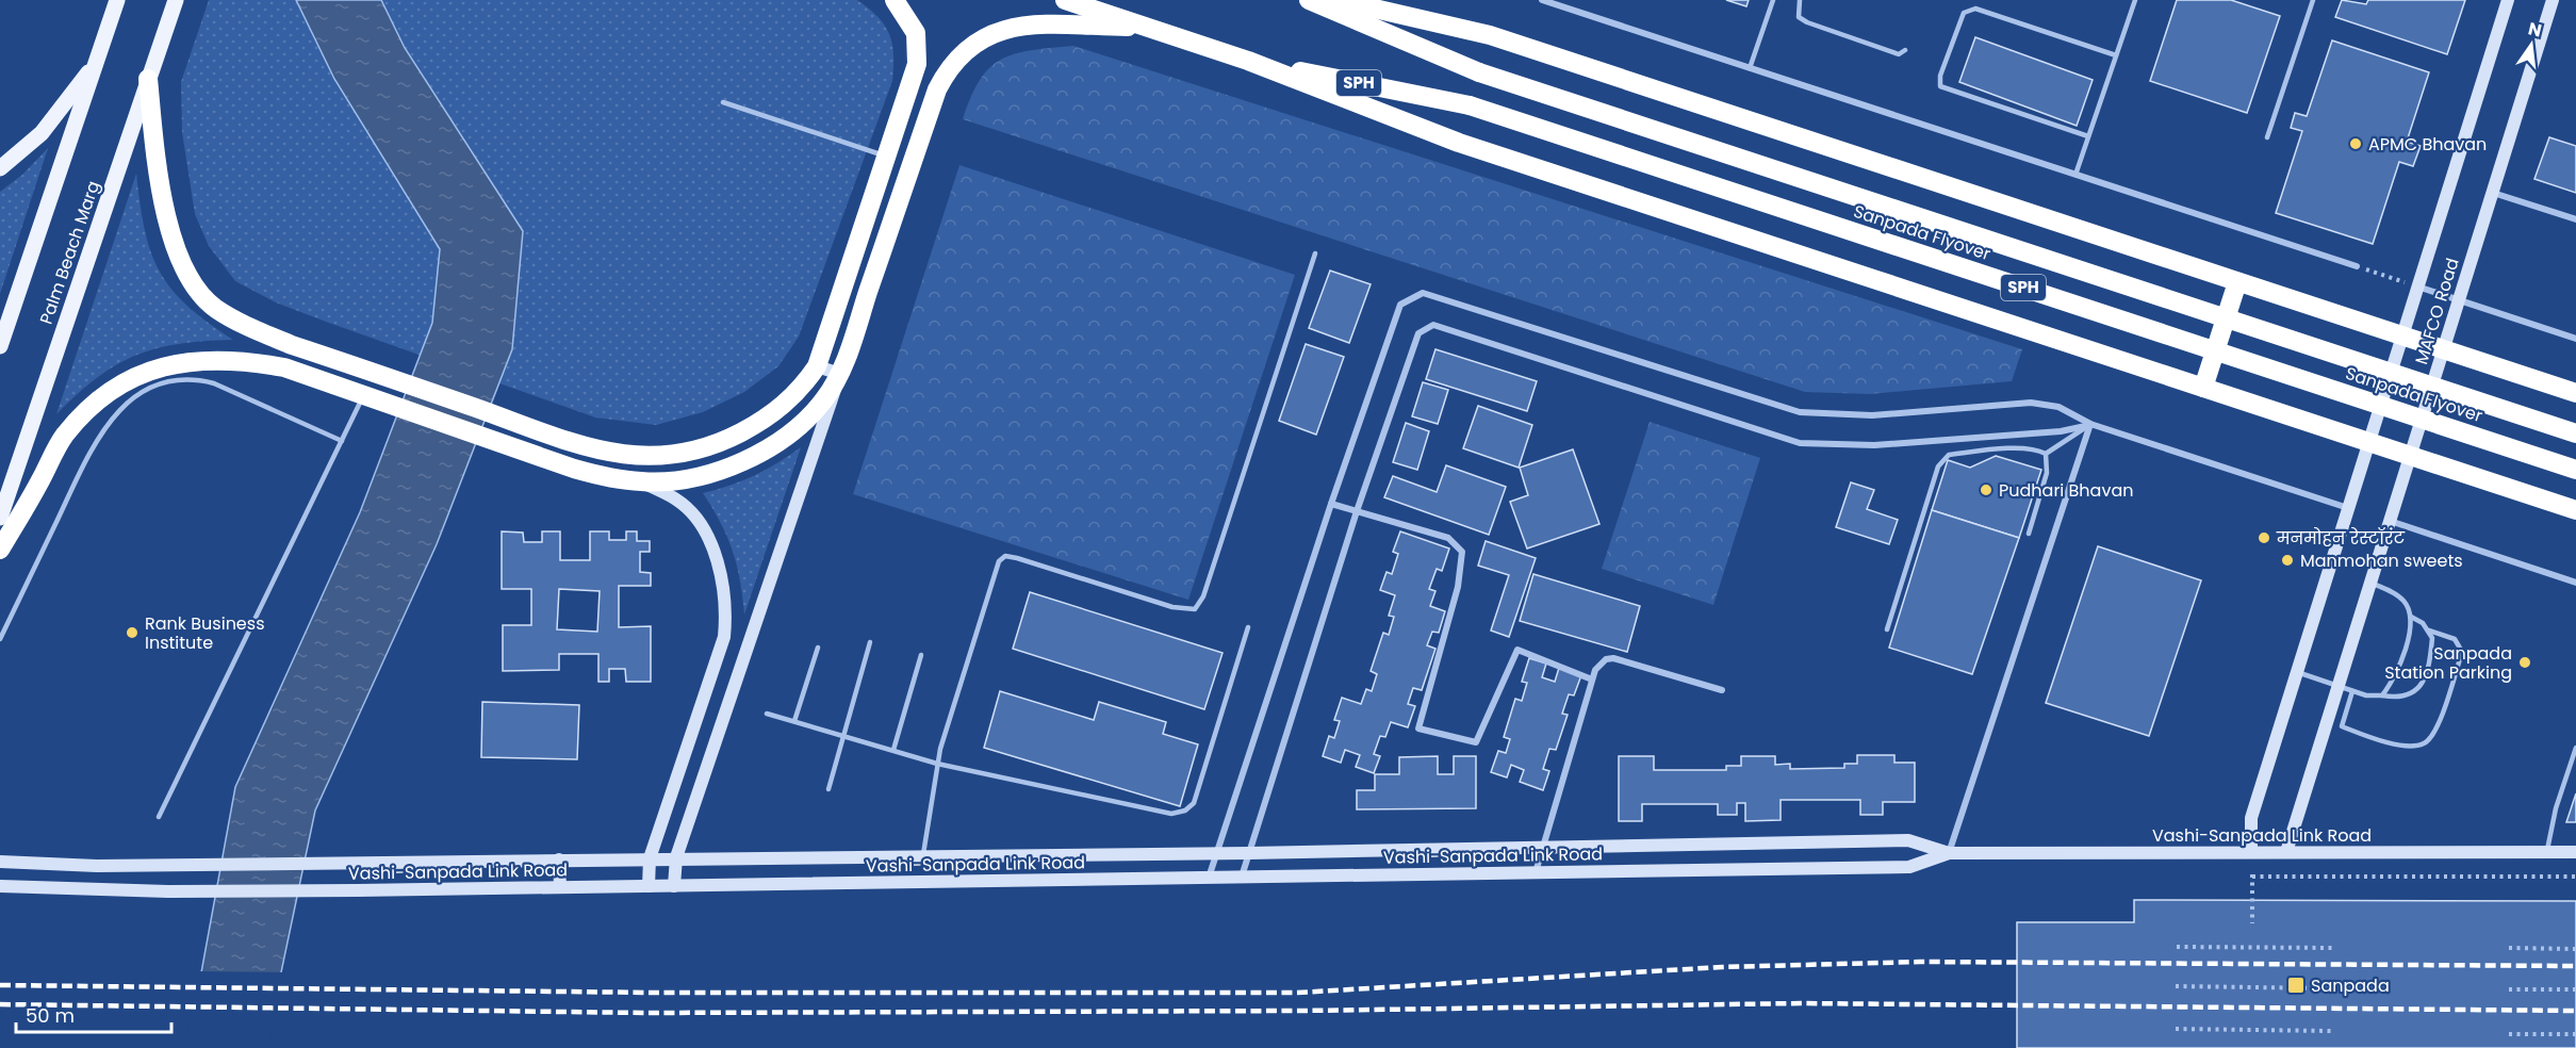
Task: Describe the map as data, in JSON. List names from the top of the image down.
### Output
{
  "streets": {
    "highway": ["SPH", "Sanpada Flyover"],
    "main road": ["Palm Beach Marg", "MAFCO Road", "Vashi-Sanpada Link Road"]
  },
  "crossings": [
    ["SPH", "Sanpada Flyover"],
    ["MAFCO Road", "Vashi-Sanpada Link Road"]
  ],
  "places": {
    "other": [
      "APMC Bhavan",
      "Pudhari Bhavan",
      "मनमोहन रेस्टॉरंट",
      "Manmohan sweets",
      "Rank Business Institute",
      "Sanpada Station Parking"
    ],
    "transit": ["Sanpada"]
  },
  "scale_bar": "50 m",
  "north": "top"
}
